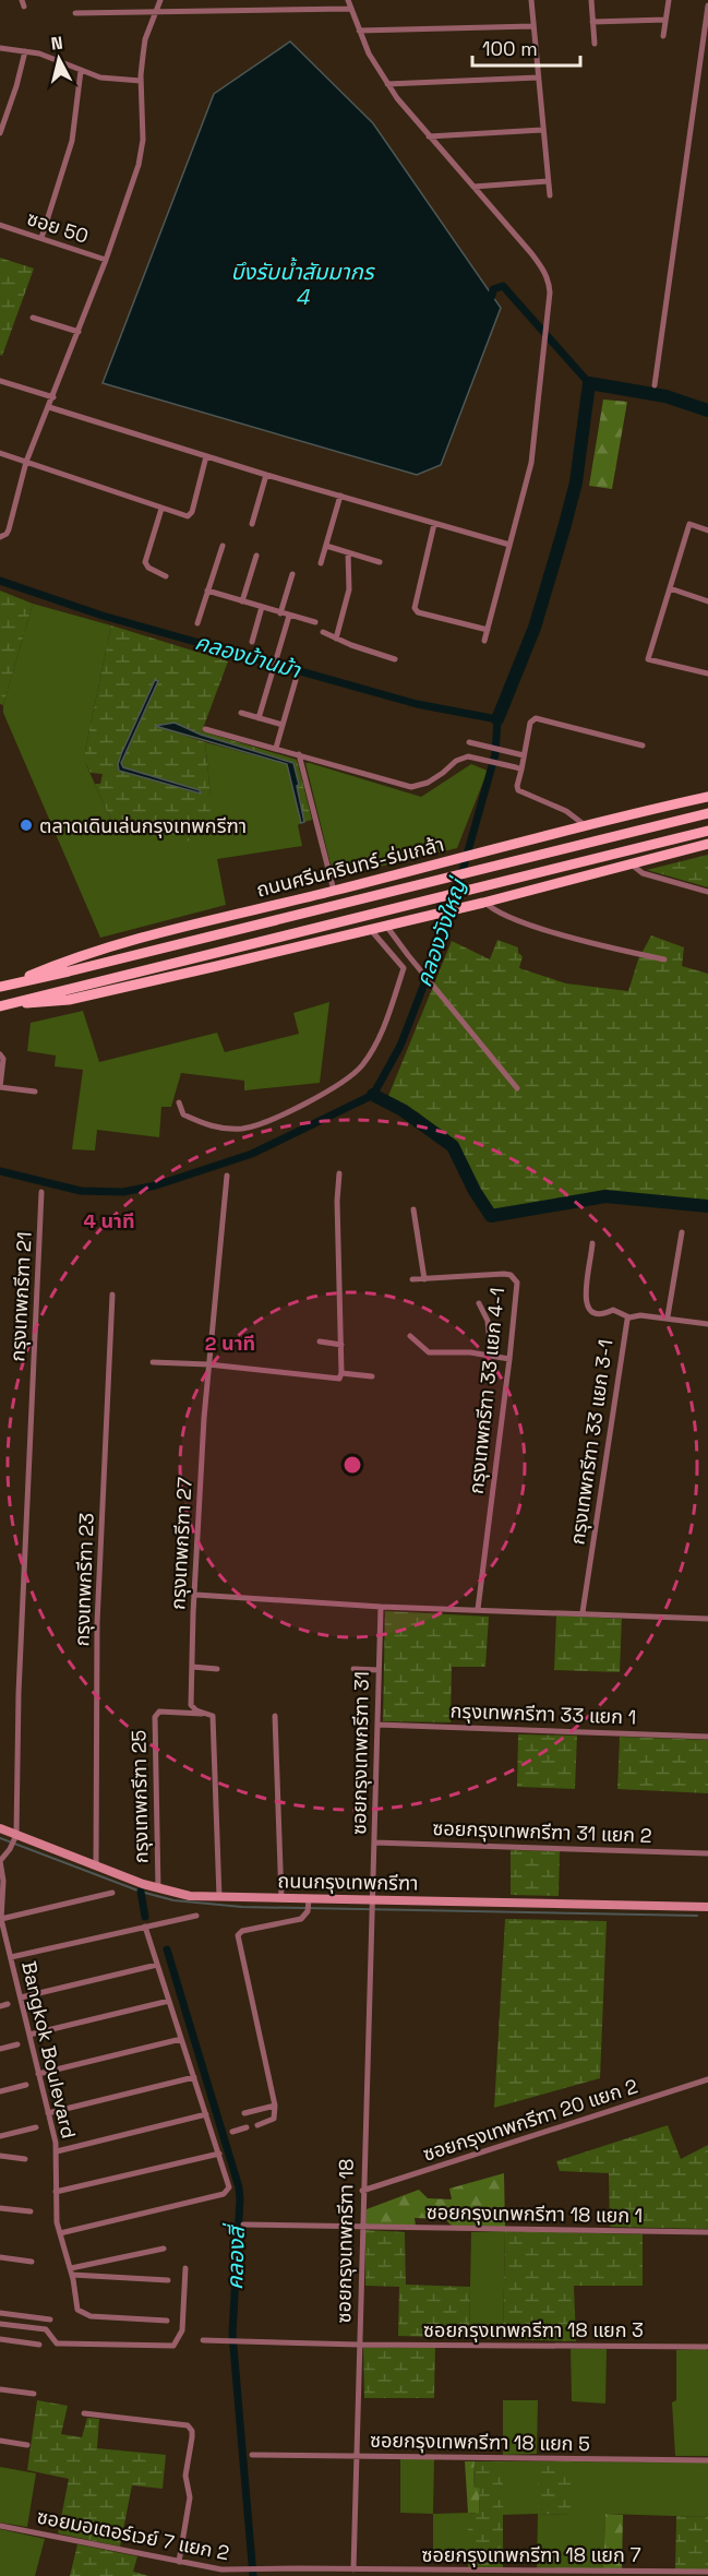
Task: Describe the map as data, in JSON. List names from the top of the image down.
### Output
{
  "streets": {
    "main road": ["ถนนศรีนครินทร์-ร่มเกล้า", "ถนนกรุงเทพกรีฑา"],
    "street": [
      "ซอย 50",
      "กรุงเทพกรีฑา 21",
      "กรุงเทพกรีฑา 33 แยก 4-1",
      "กรุงเทพกรีฑา 33 แยก 3-1",
      "กรุงเทพกรีฑา 27",
      "กรุงเทพกรีฑา 23",
      "กรุงเทพกรีฑา 33 แยก 1",
      "ซอยกรุงเทพกรีฑา 31",
      "กรุงเทพกรีฑา 25",
      "ซอยกรุงเทพกรีฑา 31 แยก 2",
      "Bangkok Boulevard",
      "ซอยกรุงเทพกรีฑา 20 แยก 2",
      "ซอยกรุงเทพกรีฑา 18 แยก 1",
      "ซอยกรุงเทพกรีฑา 18",
      "ซอยกรุงเทพกรีฑา 18 แยก 3",
      "ซอยกรุงเทพกรีฑา 18 แยก 5",
      "ซอยมอเตอร์เวย์ 7 แยก 2",
      "ซอยกรุงเทพกรีฑา 18 แยก 7"
    ]
  },
  "crossings": [
    ["กรุงเทพกรีฑา 21", "ถนนกรุงเทพกรีฑา"],
    ["กรุงเทพกรีฑา 21", "Bangkok Boulevard"],
    ["กรุงเทพกรีฑา 27", "กรุงเทพกรีฑา 25"],
    ["กรุงเทพกรีฑา 27", "ถนนกรุงเทพกรีฑา"],
    ["กรุงเทพกรีฑา 23", "ถนนกรุงเทพกรีฑา"],
    ["กรุงเทพกรีฑา 33 แยก 1", "ซอยกรุงเทพกรีฑา 31"],
    ["ซอยกรุงเทพกรีฑา 31", "ซอยกรุงเทพกรีฑา 31 แยก 2"],
    ["ซอยกรุงเทพกรีฑา 31", "ถนนกรุงเทพกรีฑา"],
    ["ซอยกรุงเทพกรีฑา 31", "ซอยกรุงเทพกรีฑา 18"],
    ["กรุงเทพกรีฑา 25", "ถนนกรุงเทพกรีฑา"],
    ["ถนนกรุงเทพกรีฑา", "Bangkok Boulevard"],
    ["ถนนกรุงเทพกรีฑา", "ซอยกรุงเทพกรีฑา 18"],
    ["ซอยกรุงเทพกรีฑา 20 แยก 2", "ซอยกรุงเทพกรีฑา 18"],
    ["ซอยกรุงเทพกรีฑา 18 แยก 1", "ซอยกรุงเทพกรีฑา 18"],
    ["ซอยกรุงเทพกรีฑา 18", "ซอยกรุงเทพกรีฑา 18 แยก 3"],
    ["ซอยกรุงเทพกรีฑา 18", "ซอยกรุงเทพกรีฑา 18 แยก 5"],
    ["ซอยกรุงเทพกรีฑา 18", "ซอยกรุงเทพกรีฑา 18 แยก 7"],
    ["ซอยมอเตอร์เวย์ 7 แยก 2", "ซอยกรุงเทพกรีฑา 18 แยก 7"]
  ],
  "water": [
    "บึงรับน้ำสัมมากร 4",
    "คลองบ้านม้า",
    "คลองวังใหญ่",
    "คลองสี่"
  ],
  "places": ["ตลาดเดินเล่นกรุงเทพกรีฑา"],
  "scale_bar": "100 m",
  "north": "top",
  "rings": ["4 นาที", "2 นาที"]
}
